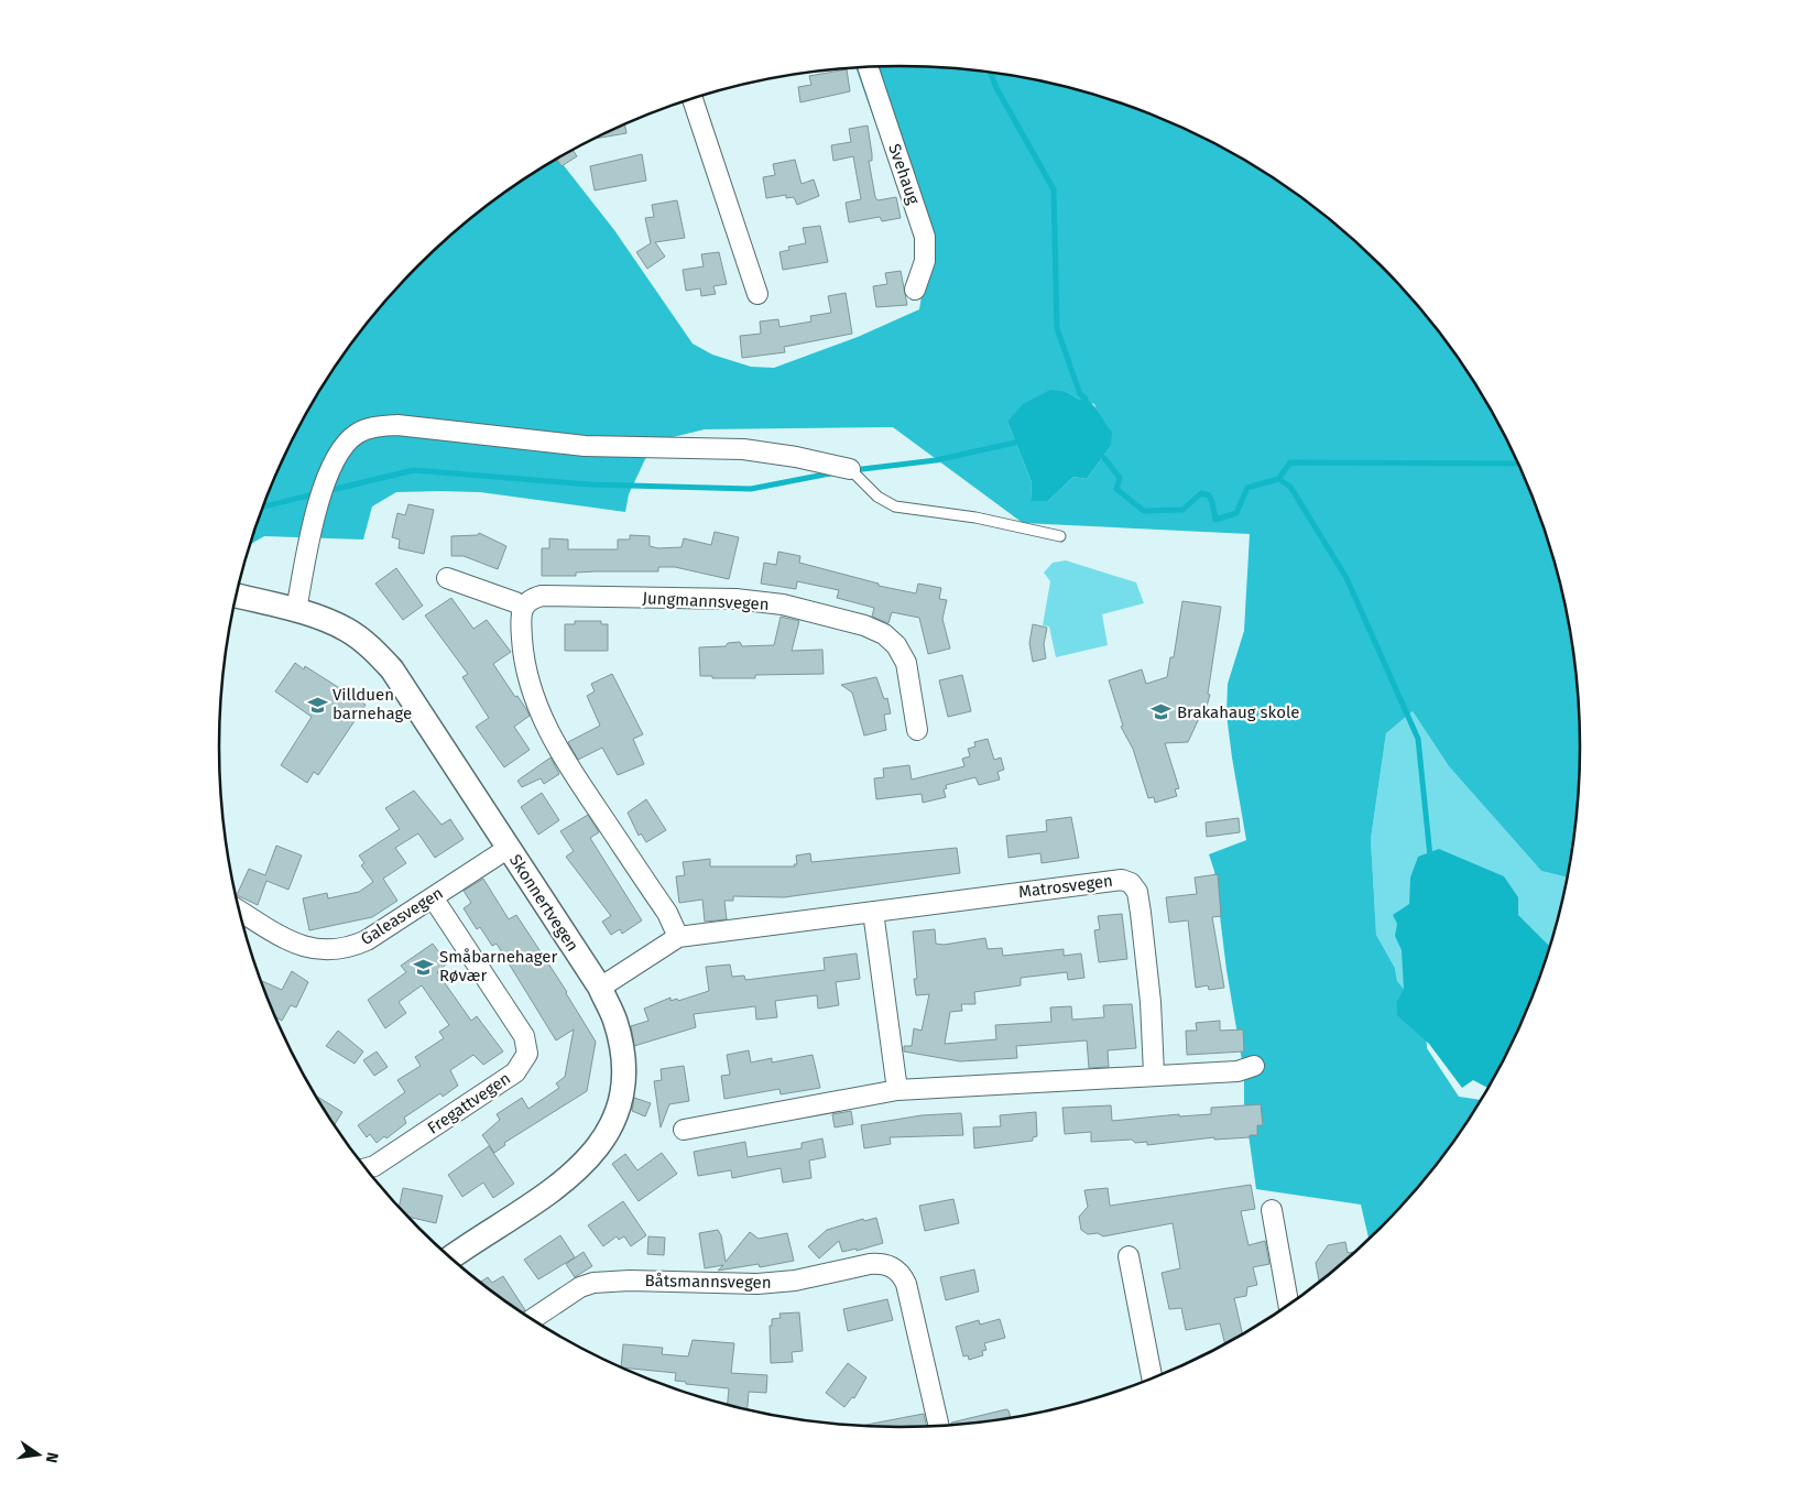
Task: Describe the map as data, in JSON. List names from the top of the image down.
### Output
{
  "streets": {
    "street": [
      "Svehaug",
      "Jungmannsvegen",
      "Matrosvegen",
      "Skonnertvegen",
      "Galeasvegen",
      "Fregattvegen",
      "Båtsmannsvegen"
    ]
  },
  "crossings": [
    ["Matrosvegen", "Skonnertvegen"],
    ["Skonnertvegen", "Galeasvegen"],
    ["Galeasvegen", "Fregattvegen"]
  ],
  "places": {
    "school or university": ["Villduen barnehage", "Brakahaug skole", "Småbarnehager Røvær"]
  },
  "north": "right"
}
